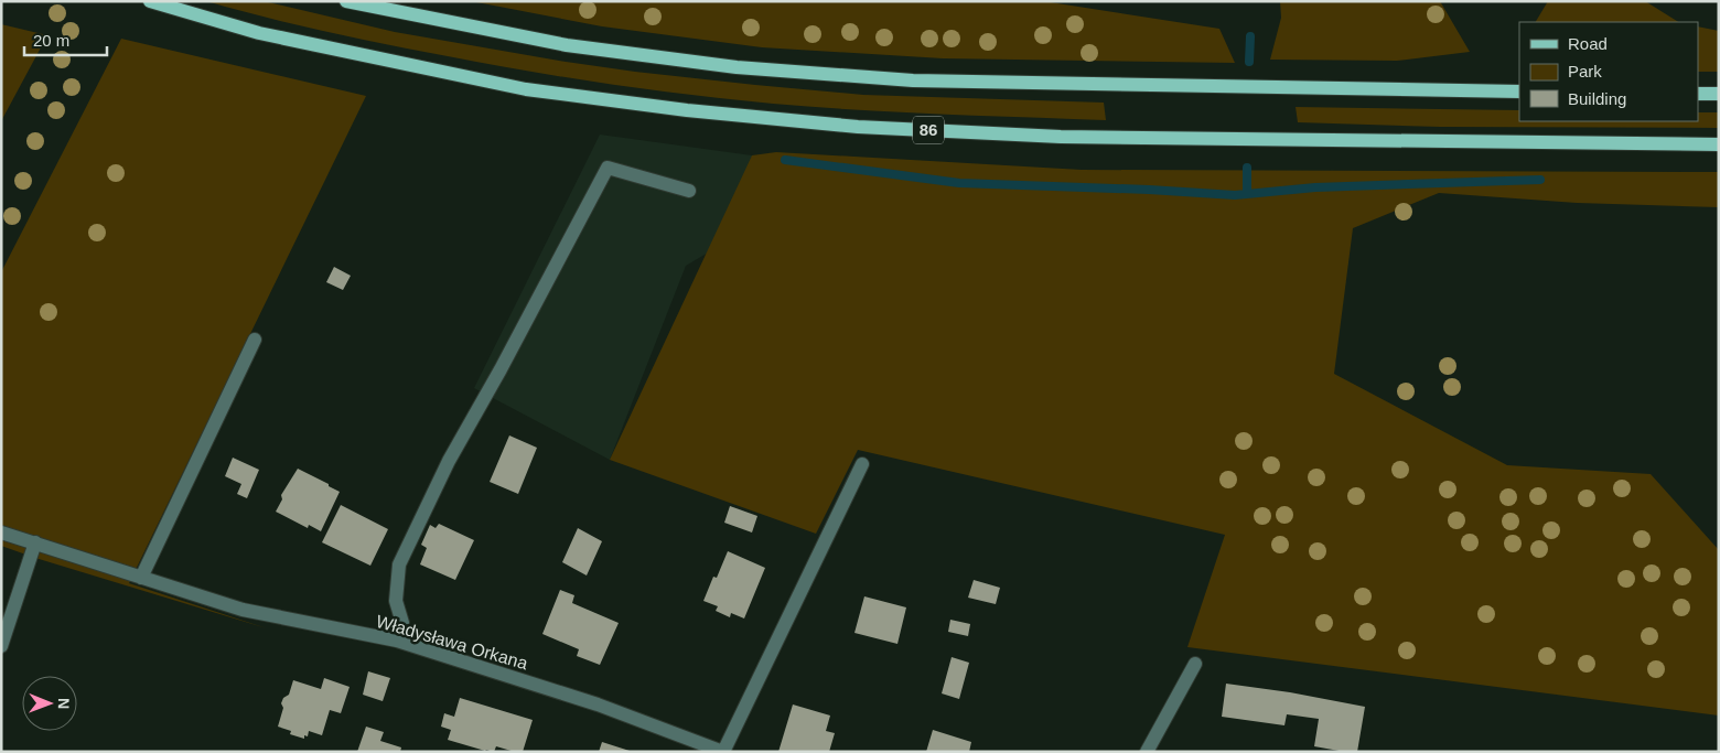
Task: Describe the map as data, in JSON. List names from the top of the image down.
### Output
{
  "streets": {
    "main road": ["86"],
    "street": ["Władysława Orkana"]
  },
  "legend": ["Road", "Park", "Building"],
  "scale_bar": "20 m",
  "north": "right"
}
